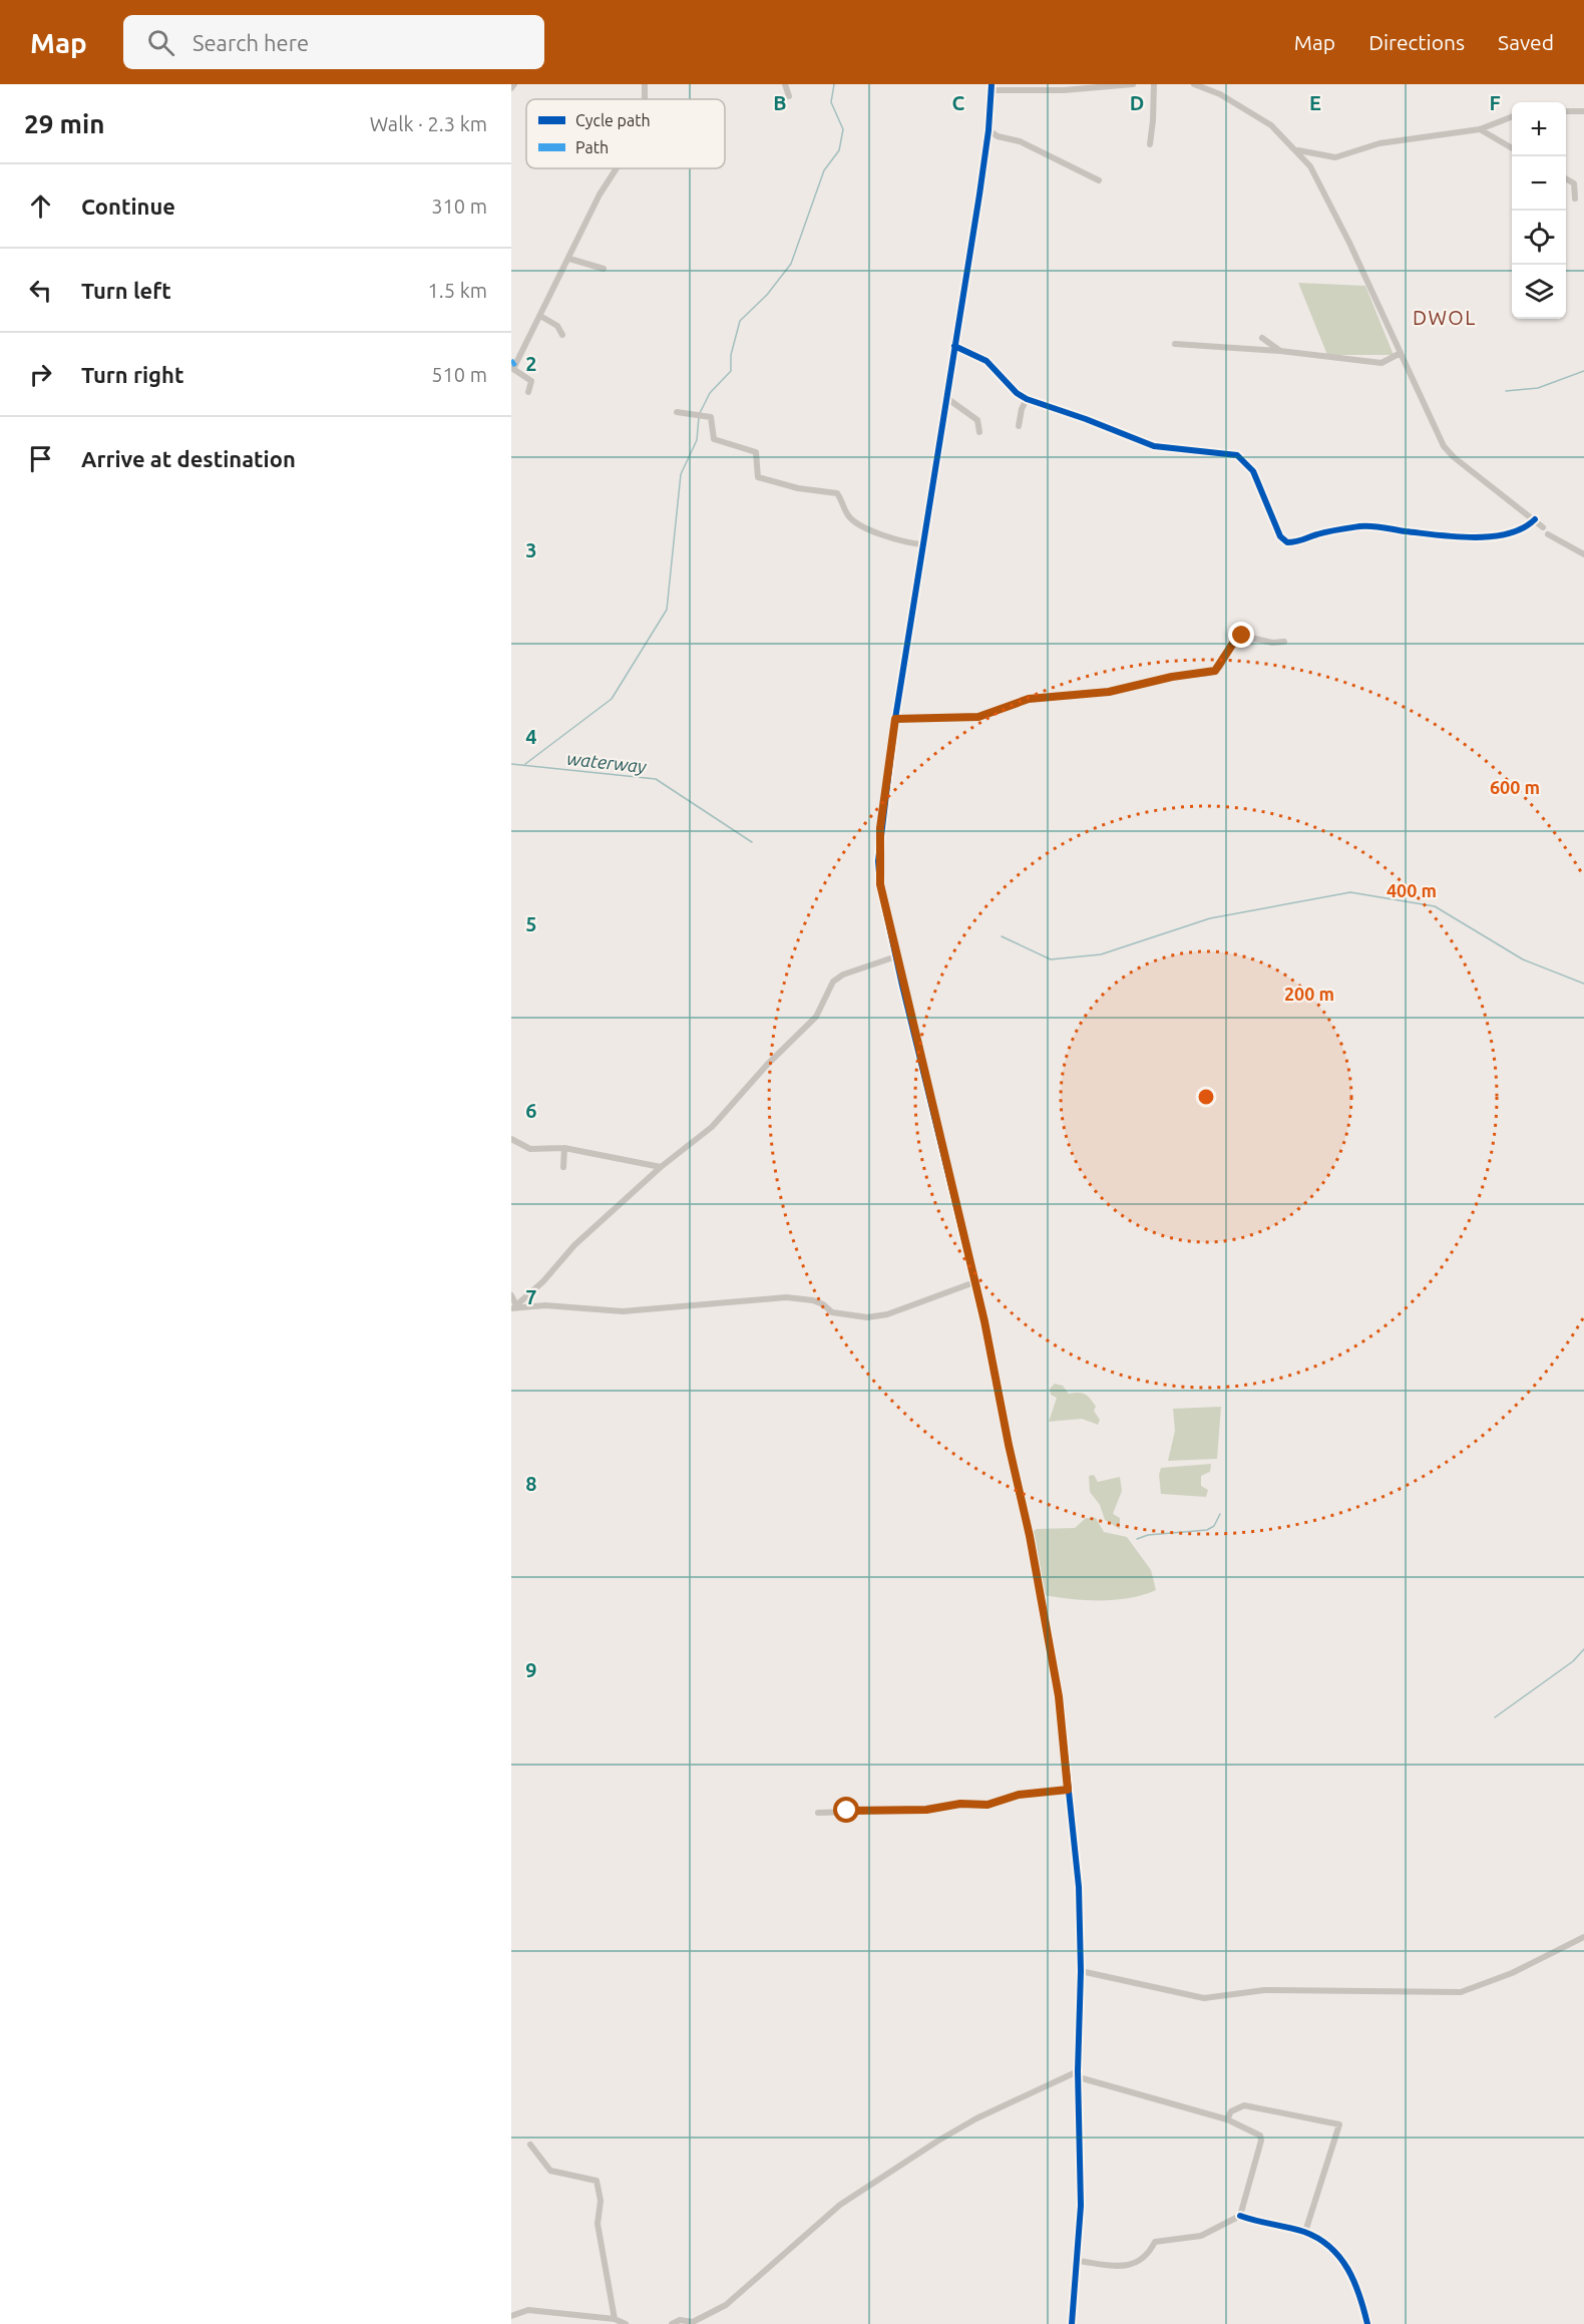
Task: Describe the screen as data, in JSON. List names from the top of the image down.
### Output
{
  "districts": ["DWOL"],
  "water": ["waterway"],
  "legend": ["Cycle path", "Path"],
  "page": {
    "header": "Map",
    "search": "Search here",
    "nav": ["Map", "Directions", "Saved"],
    "heading": ["29 min", "Walk · 2.3 km"],
    "map_buttons": ["+", "−"],
    "list": [
      ["Continue", "310 m"],
      ["Turn left", "1.5 km"],
      ["Turn right", "510 m"],
      "Arrive at destination"
    ]
  },
  "grid": {
    "columns": [
      "B",
      "C",
      "D",
      "E",
      "F"
    ],
    "rows": [
      "2",
      "3",
      "4",
      "5",
      "6",
      "7",
      "8",
      "9"
    ]
  },
  "rings": ["600 m", "400 m", "200 m"]
}
